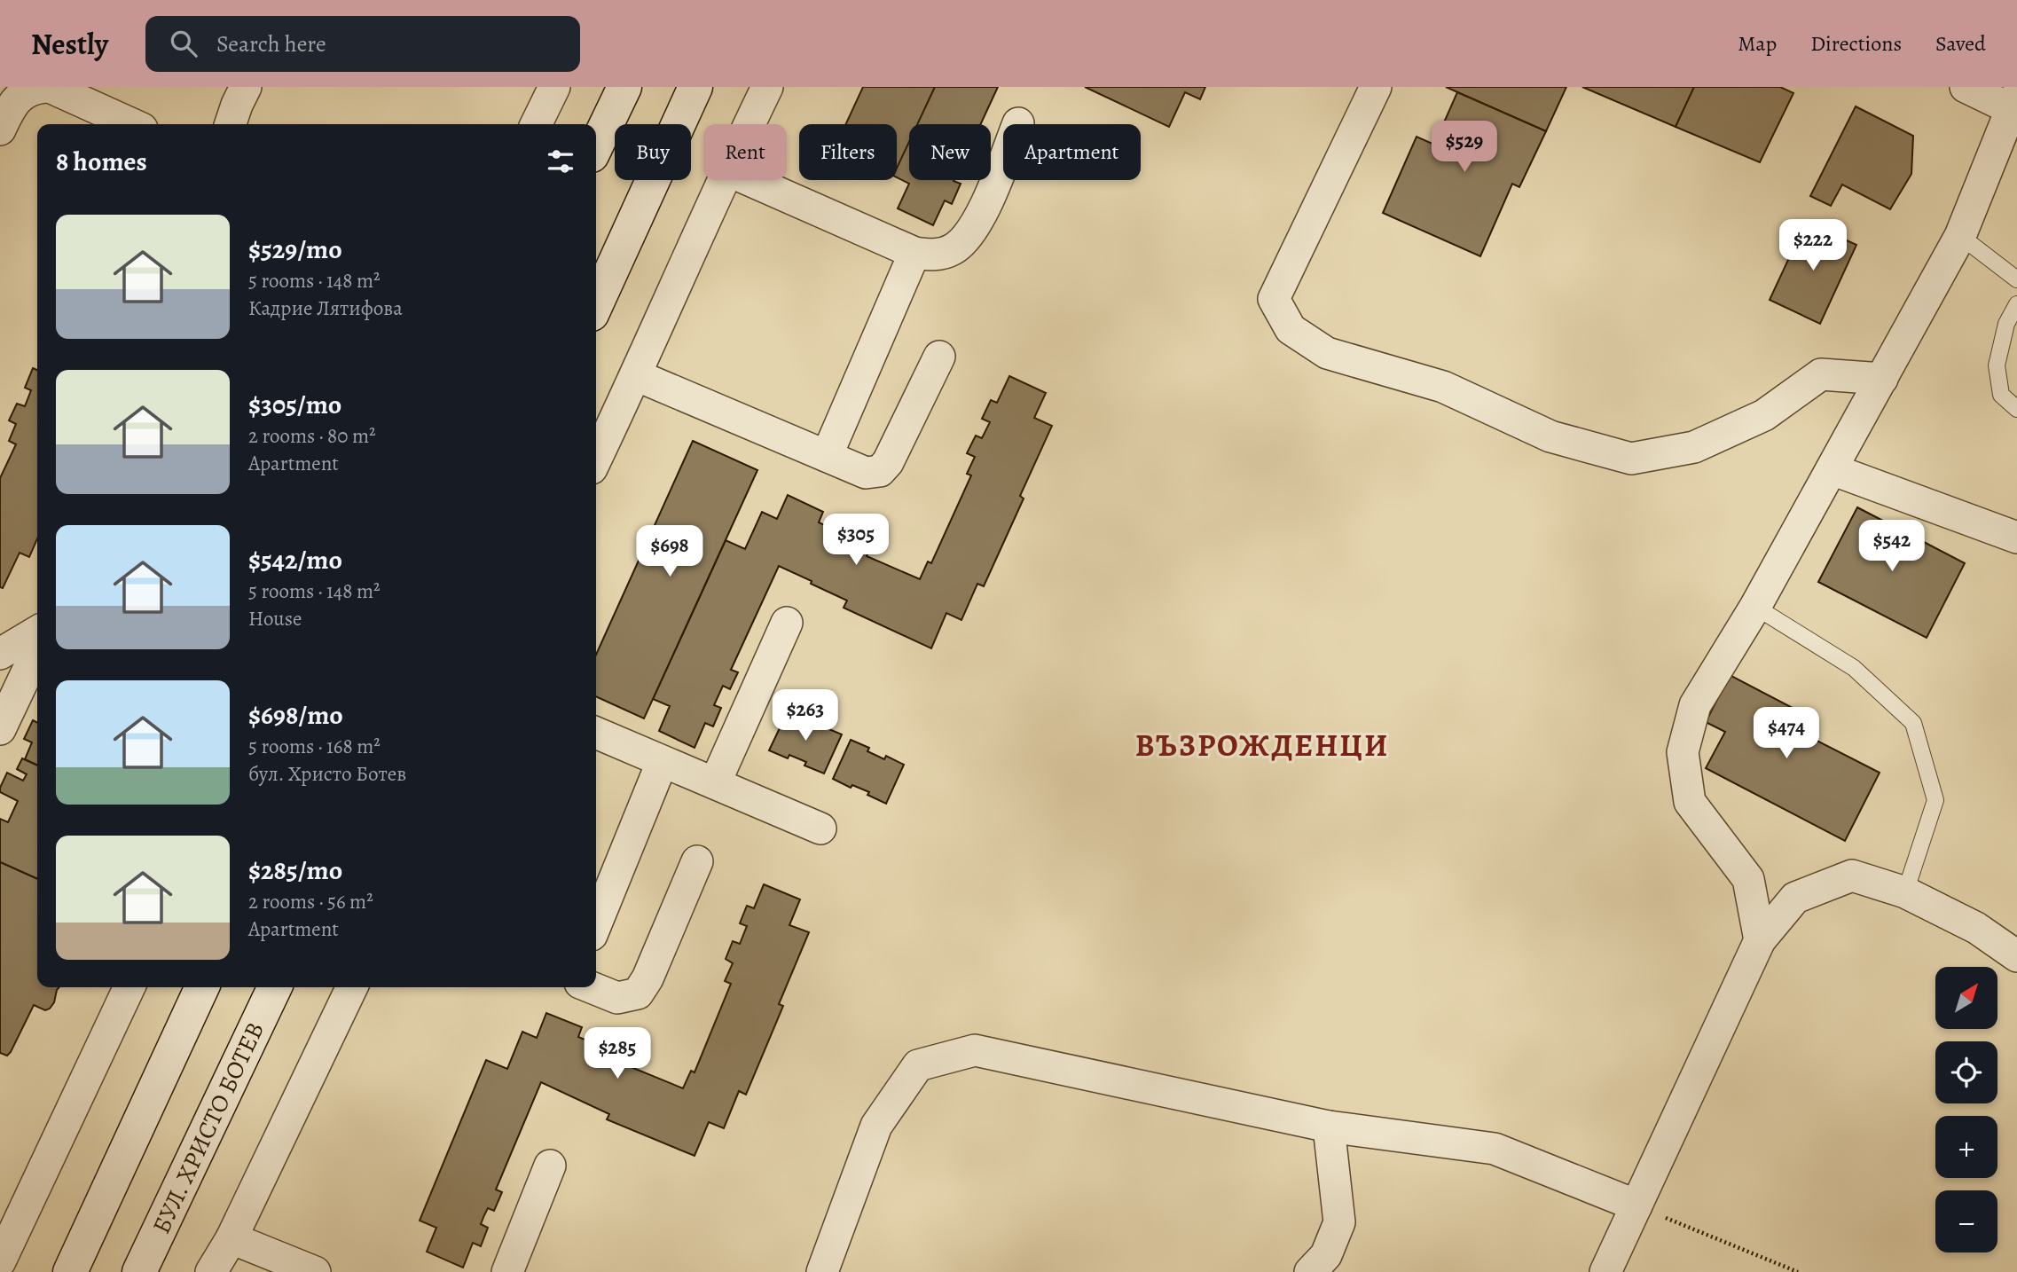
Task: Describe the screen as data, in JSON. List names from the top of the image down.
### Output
{
  "streets": {
    "main road": ["БУЛ. ХРИСТО БОТЕВ"]
  },
  "districts": ["ВЪЗРОЖДЕНЦИ"],
  "north": "top right",
  "page": {
    "header": "Nestly",
    "search": "Search here",
    "nav": ["Map", "Directions", "Saved"],
    "price": [
      "$529",
      "$222",
      "$305",
      "$542",
      "$698",
      "$263",
      "$474",
      "$285"
    ],
    "chip": [
      "Buy",
      "Rent",
      "Filters",
      "New",
      "Apartment"
    ],
    "heading": "8 homes",
    "list": [
      {
        "name": "$529/mo",
        "note": "5 rooms · 148 m² · Кадрие Лятифова"
      },
      {
        "name": "$305/mo",
        "note": "2 rooms · 80 m² · Apartment"
      },
      {
        "name": "$542/mo",
        "note": "5 rooms · 148 m² · House"
      },
      {
        "name": "$698/mo",
        "note": "5 rooms · 168 m² · бул. Христо Ботев"
      },
      {
        "name": "$285/mo",
        "note": "2 rooms · 56 m² · Apartment"
      }
    ],
    "map_buttons": ["+", "−"]
  }
}
